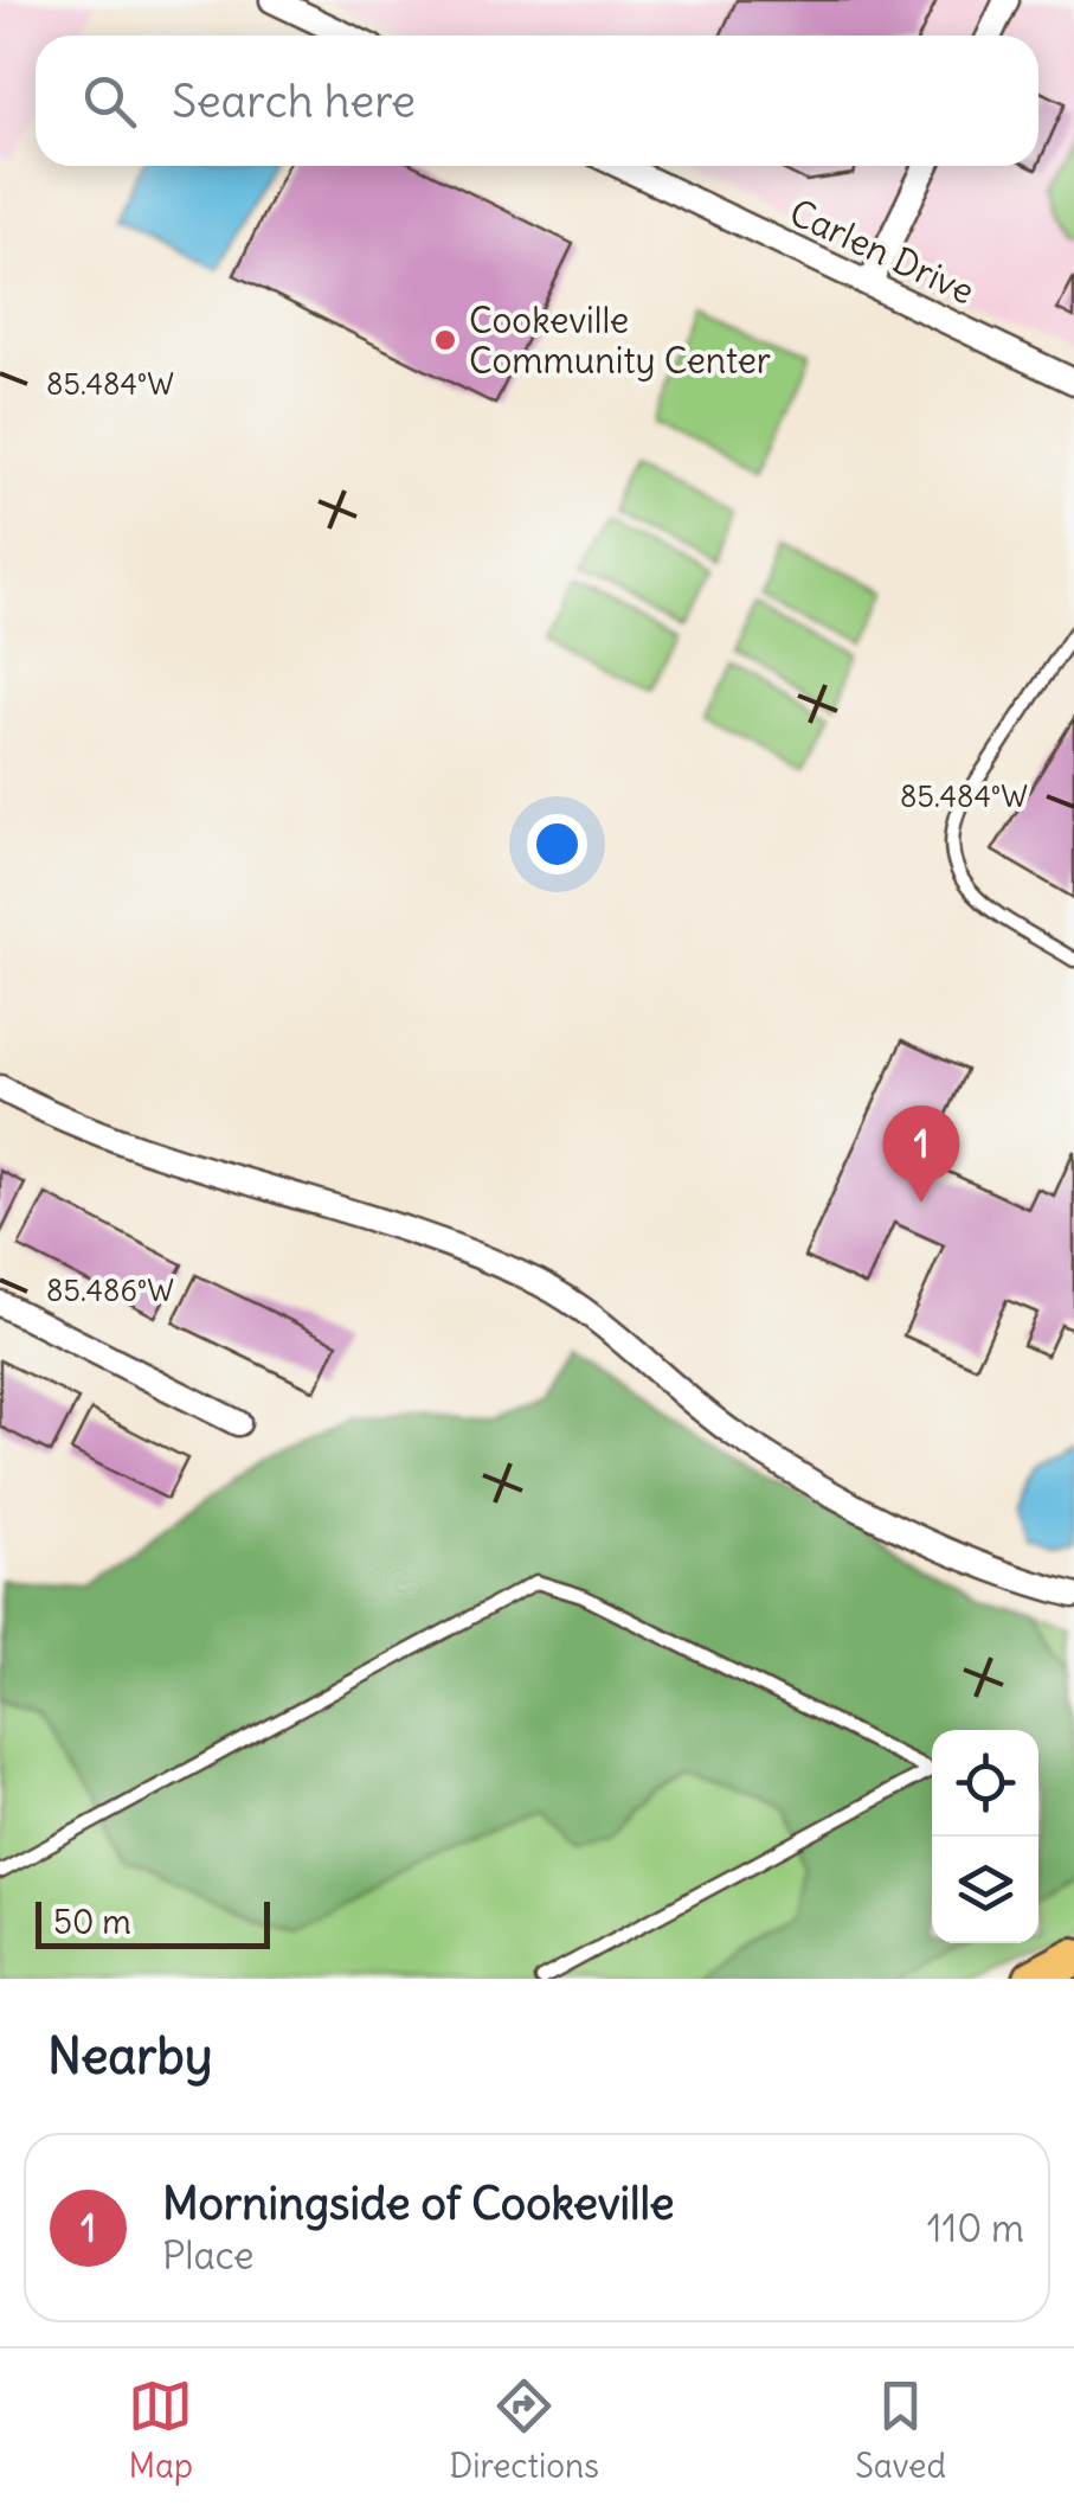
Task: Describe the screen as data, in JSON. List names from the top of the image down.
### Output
{
  "streets": {
    "street": ["Carlen Drive"]
  },
  "places": ["Cookeville Community Center"],
  "scale_bar": "50 m",
  "page": {
    "search": "Search here",
    "pins": "1",
    "scale": "50 m",
    "heading": "Nearby",
    "list": [
      {
        "mark": "1",
        "name": "Morningside of Cookeville",
        "note": "Place",
        "value": "110 m"
      }
    ],
    "nav": ["Map", "Directions", "Saved"]
  },
  "coordinates": ["85.484°W", "85.486°W"]
}
